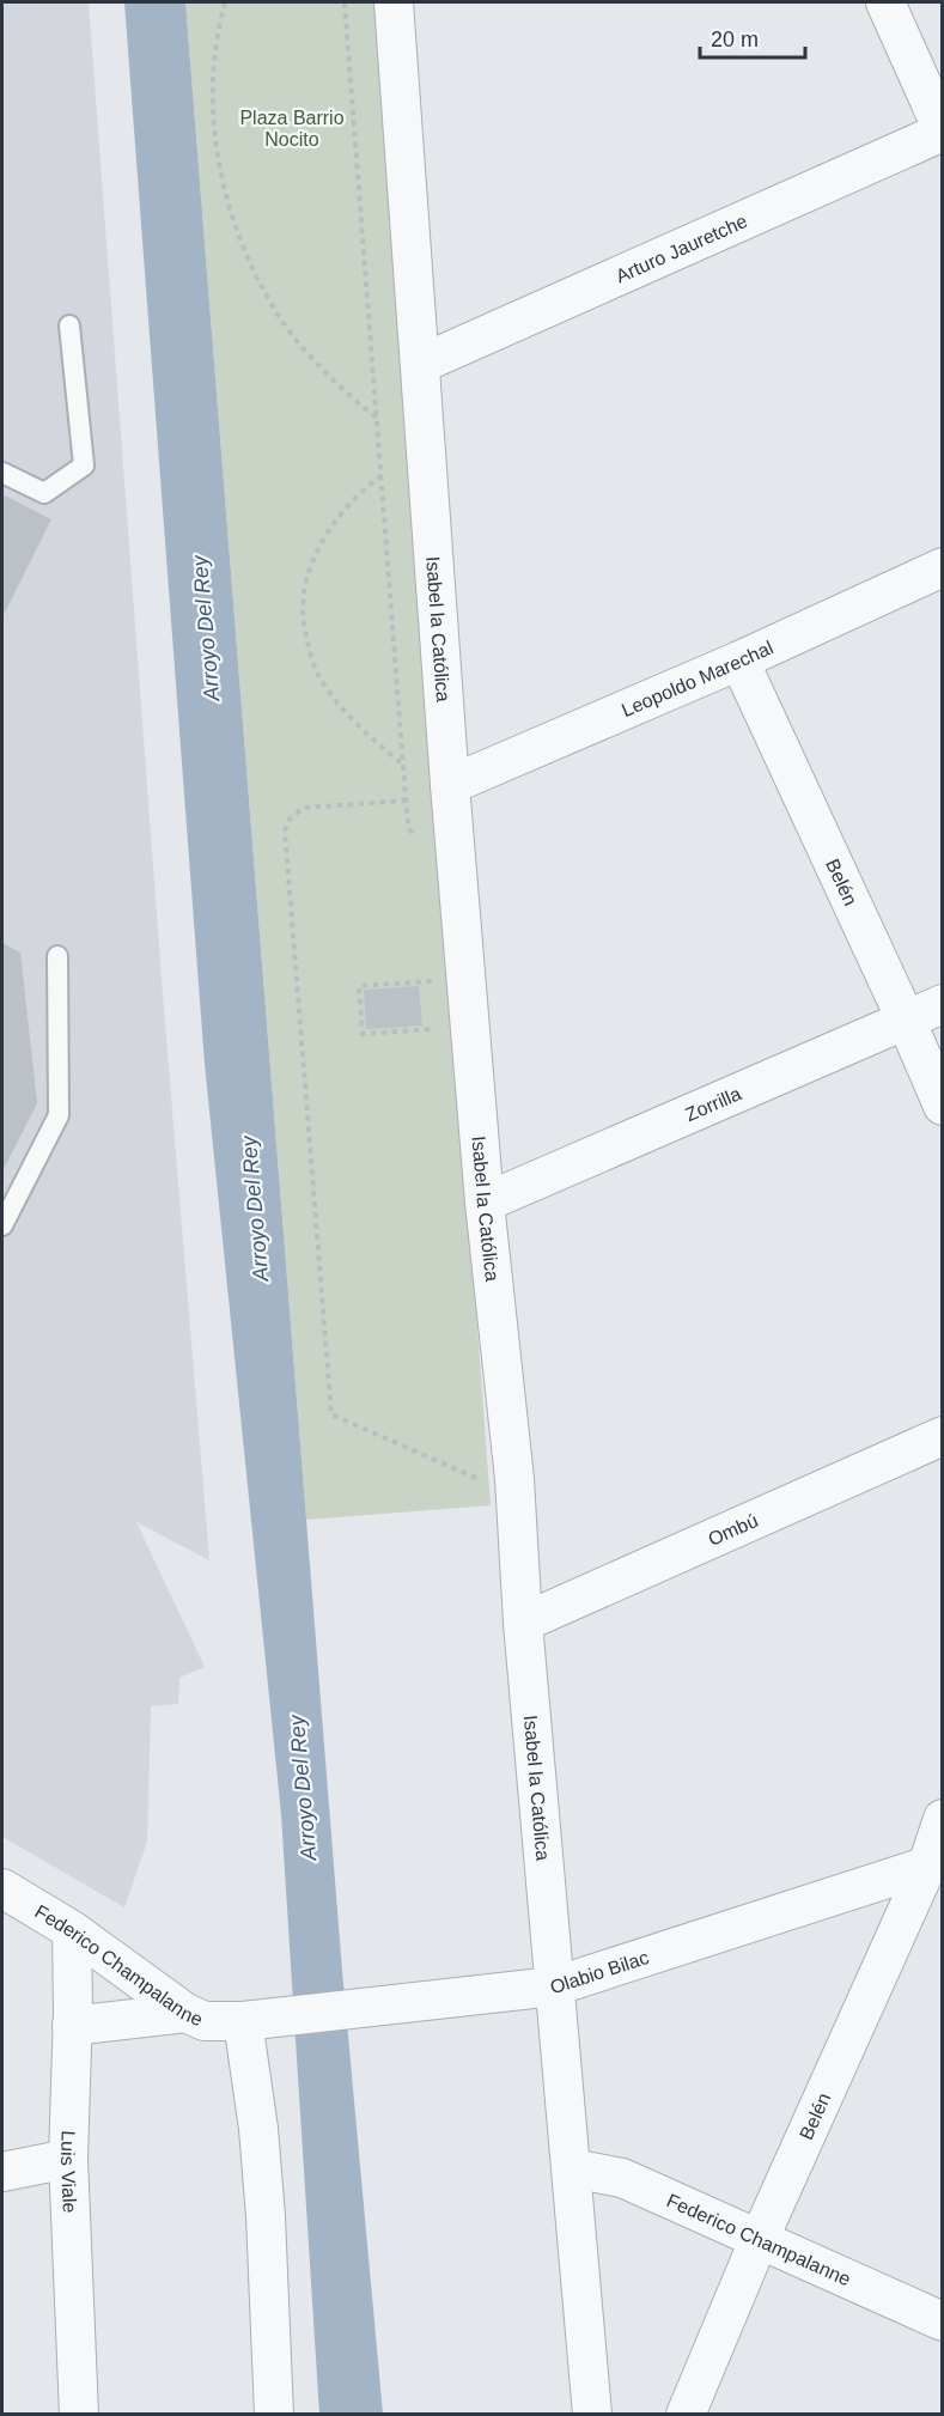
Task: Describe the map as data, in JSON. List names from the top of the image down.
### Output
{
  "streets": {
    "street": [
      "Arturo Jauretche",
      "Isabel la Católica",
      "Leopoldo Marechal",
      "Belén",
      "Zorrilla",
      "Ombú",
      "Federico Champalanne",
      "Olabio Bilac",
      "Luis Viale"
    ]
  },
  "crossings": [
    ["Arturo Jauretche", "Isabel la Católica"],
    ["Isabel la Católica", "Leopoldo Marechal"],
    ["Isabel la Católica", "Zorrilla"],
    ["Isabel la Católica", "Ombú"],
    ["Isabel la Católica", "Federico Champalanne"],
    ["Isabel la Católica", "Olabio Bilac"],
    ["Leopoldo Marechal", "Belén"],
    ["Belén", "Zorrilla"],
    ["Belén", "Federico Champalanne"],
    ["Belén", "Olabio Bilac"],
    ["Federico Champalanne", "Olabio Bilac"],
    ["Federico Champalanne", "Luis Viale"]
  ],
  "water": ["Arroyo Del Rey"],
  "parks": ["Plaza Barrio Nocito"],
  "scale_bar": "20 m"
}
